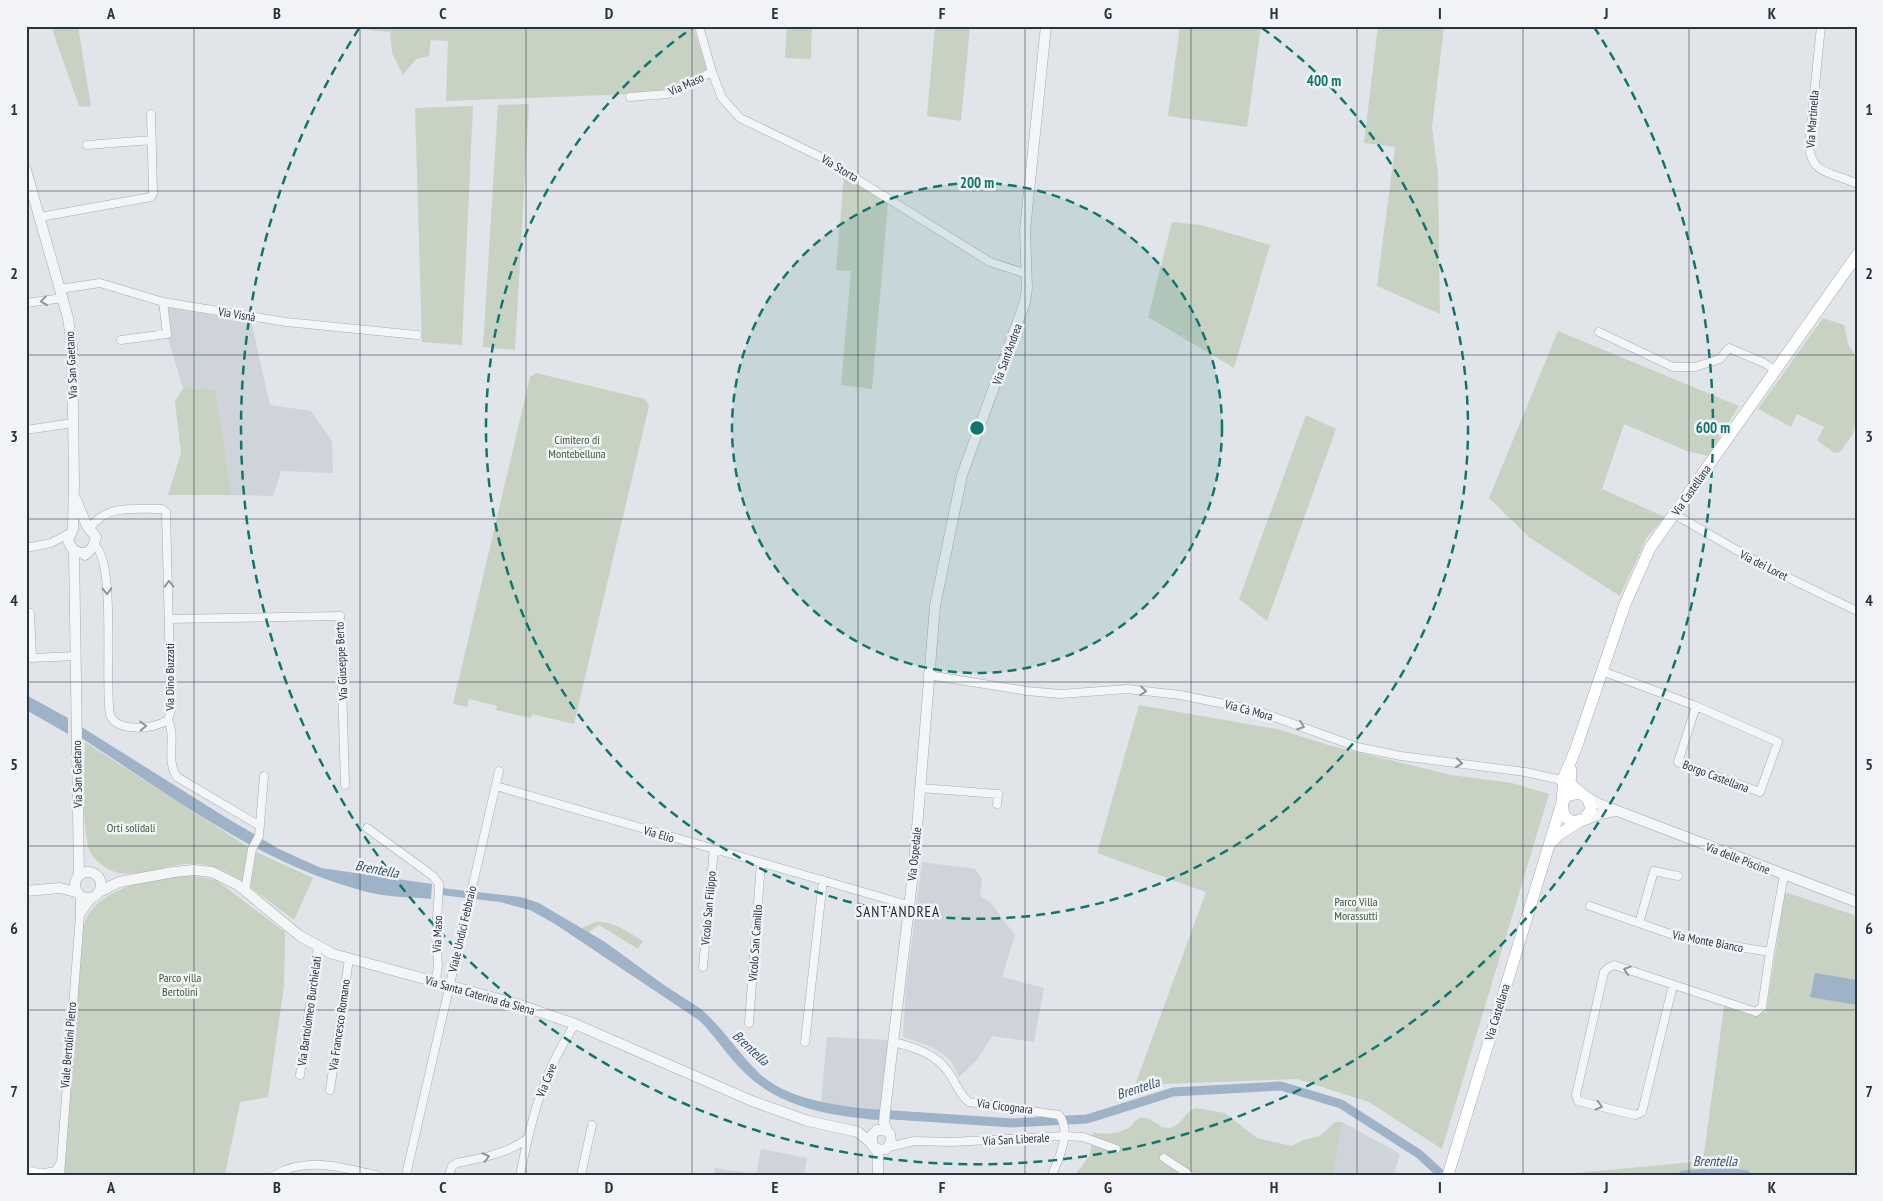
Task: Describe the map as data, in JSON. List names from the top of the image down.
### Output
{
  "streets": {
    "main road": ["Via Castellana"],
    "street": [
      "Via Maso",
      "Via Martinella",
      "Via Storta",
      "Via Visnà",
      "Via Sant'Andrea",
      "Via San Gaetano",
      "Via dei Loret",
      "Via Giuseppe Berto",
      "Via Dino Buzzati",
      "Via Cà Mora",
      "Borgo Castellana",
      "Via Elio",
      "Via Ospedale",
      "Via delle Piscine",
      "Vicolo San Filippo",
      "Viale Undici Febbraio",
      "Via Monte Bianco",
      "Vicolo San Camillo",
      "Via Santa Caterina da Siena",
      "Via Bartolomeo Burchielati",
      "Via Francesco Romano",
      "Viale Bertolini Pietro",
      "Via Cave",
      "Via Cicognara",
      "Via San Liberale"
    ]
  },
  "crossings": [
    ["Via Maso", "Via Storta"],
    ["Via Maso", "Via Santa Caterina da Siena"],
    ["Via Storta", "Via Sant'Andrea"],
    ["Via Visnà", "Via San Gaetano"],
    ["Via Sant'Andrea", "Via Cà Mora"],
    ["Via Sant'Andrea", "Via Ospedale"],
    ["Via San Gaetano", "Via Dino Buzzati"],
    ["Via San Gaetano", "Via Santa Caterina da Siena"],
    ["Via San Gaetano", "Viale Bertolini Pietro"],
    ["Via Castellana", "Via dei Loret"],
    ["Via Castellana", "Via Cà Mora"],
    ["Via Castellana", "Borgo Castellana"],
    ["Via Castellana", "Via delle Piscine"],
    ["Via Giuseppe Berto", "Via Dino Buzzati"],
    ["Via Cà Mora", "Via Ospedale"],
    ["Via Elio", "Via Ospedale"],
    ["Via Elio", "Vicolo San Filippo"],
    ["Via Elio", "Viale Undici Febbraio"],
    ["Via Elio", "Vicolo San Camillo"],
    ["Via Ospedale", "Via Santa Caterina da Siena"],
    ["Via Ospedale", "Via Cicognara"],
    ["Via Ospedale", "Via San Liberale"],
    ["Viale Undici Febbraio", "Via Santa Caterina da Siena"],
    ["Via Santa Caterina da Siena", "Via Bartolomeo Burchielati"],
    ["Via Santa Caterina da Siena", "Via Francesco Romano"],
    ["Via Santa Caterina da Siena", "Via Cave"],
    ["Via Santa Caterina da Siena", "Via San Liberale"],
    ["Via Cicognara", "Via San Liberale"]
  ],
  "one_way": ["Via Cà Mora"],
  "districts": ["SANT'ANDREA"],
  "water": ["Brentella"],
  "parks": [
    "Cimitero di Montebelluna",
    "Orti solidali",
    "Parco Villa Morassutti",
    "Parco villa Bertolini"
  ],
  "grid": {
    "columns": [
      "A",
      "B",
      "C",
      "D",
      "E",
      "F",
      "G",
      "H",
      "I",
      "J",
      "K"
    ],
    "rows": [
      "1",
      "2",
      "3",
      "4",
      "5",
      "6",
      "7"
    ]
  },
  "rings": ["400 m", "200 m", "600 m"]
}
